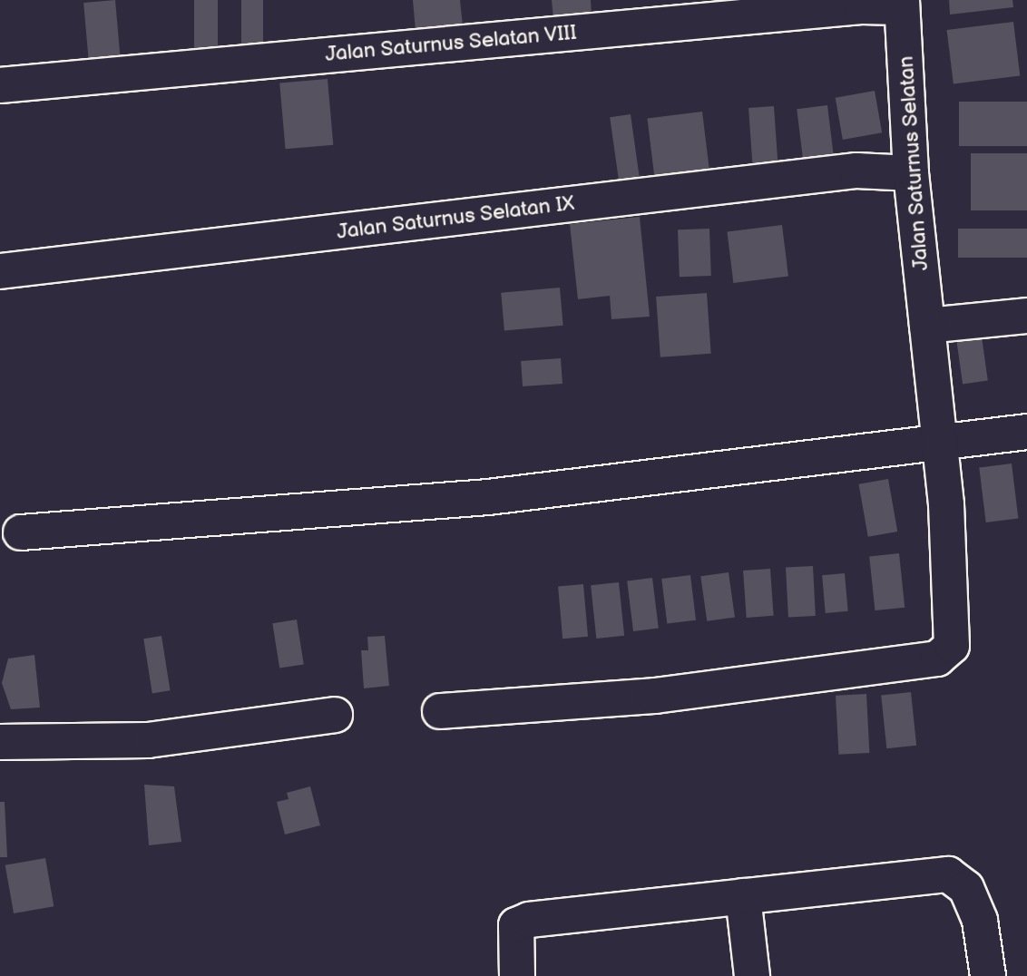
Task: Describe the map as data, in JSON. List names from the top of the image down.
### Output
{
  "streets": {
    "street": ["Jalan Saturnus Selatan VIII", "Jalan Saturnus Selatan", "Jalan Saturnus Selatan IX"]
  },
  "crossings": [
    ["Jalan Saturnus Selatan VIII", "Jalan Saturnus Selatan"],
    ["Jalan Saturnus Selatan", "Jalan Saturnus Selatan IX"]
  ]
}
